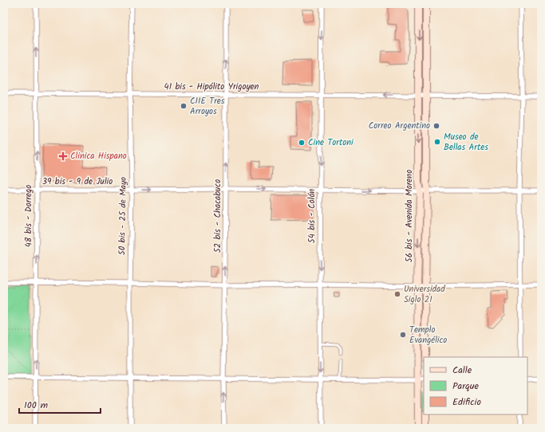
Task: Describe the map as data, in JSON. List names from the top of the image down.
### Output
{
  "streets": {
    "main road": ["56 bis - Avenida Moreno"],
    "street": [
      "41 bis - Hipólito Yrigoyen",
      "39 bis - 9 de Julio",
      "48 bis - Dorrego",
      "50 bis - 25 de Mayo",
      "52 bis - Chacabuco",
      "54 bis - Colón"
    ]
  },
  "crossings": [
    ["41 bis - Hipólito Yrigoyen", "48 bis - Dorrego"],
    ["41 bis - Hipólito Yrigoyen", "50 bis - 25 de Mayo"],
    ["41 bis - Hipólito Yrigoyen", "52 bis - Chacabuco"],
    ["41 bis - Hipólito Yrigoyen", "54 bis - Colón"],
    ["41 bis - Hipólito Yrigoyen", "56 bis - Avenida Moreno"],
    ["39 bis - 9 de Julio", "48 bis - Dorrego"],
    ["39 bis - 9 de Julio", "50 bis - 25 de Mayo"],
    ["39 bis - 9 de Julio", "52 bis - Chacabuco"],
    ["39 bis - 9 de Julio", "54 bis - Colón"],
    ["39 bis - 9 de Julio", "56 bis - Avenida Moreno"]
  ],
  "one_way": [
    "39 bis - 9 de Julio",
    "48 bis - Dorrego",
    "52 bis - Chacabuco",
    "54 bis - Colón"
  ],
  "places": {
    "other": [
      "CIIE Tres Arroyos",
      "Correo Argentino",
      "Museo de Bellas Artes",
      "Cine Tortoni",
      "Universidad Siglo 21",
      "Templo Evangélico"
    ],
    "health": ["Clinica Hispano"]
  },
  "legend": ["Calle", "Parque", "Edificio"],
  "scale_bar": "100 m"
}
